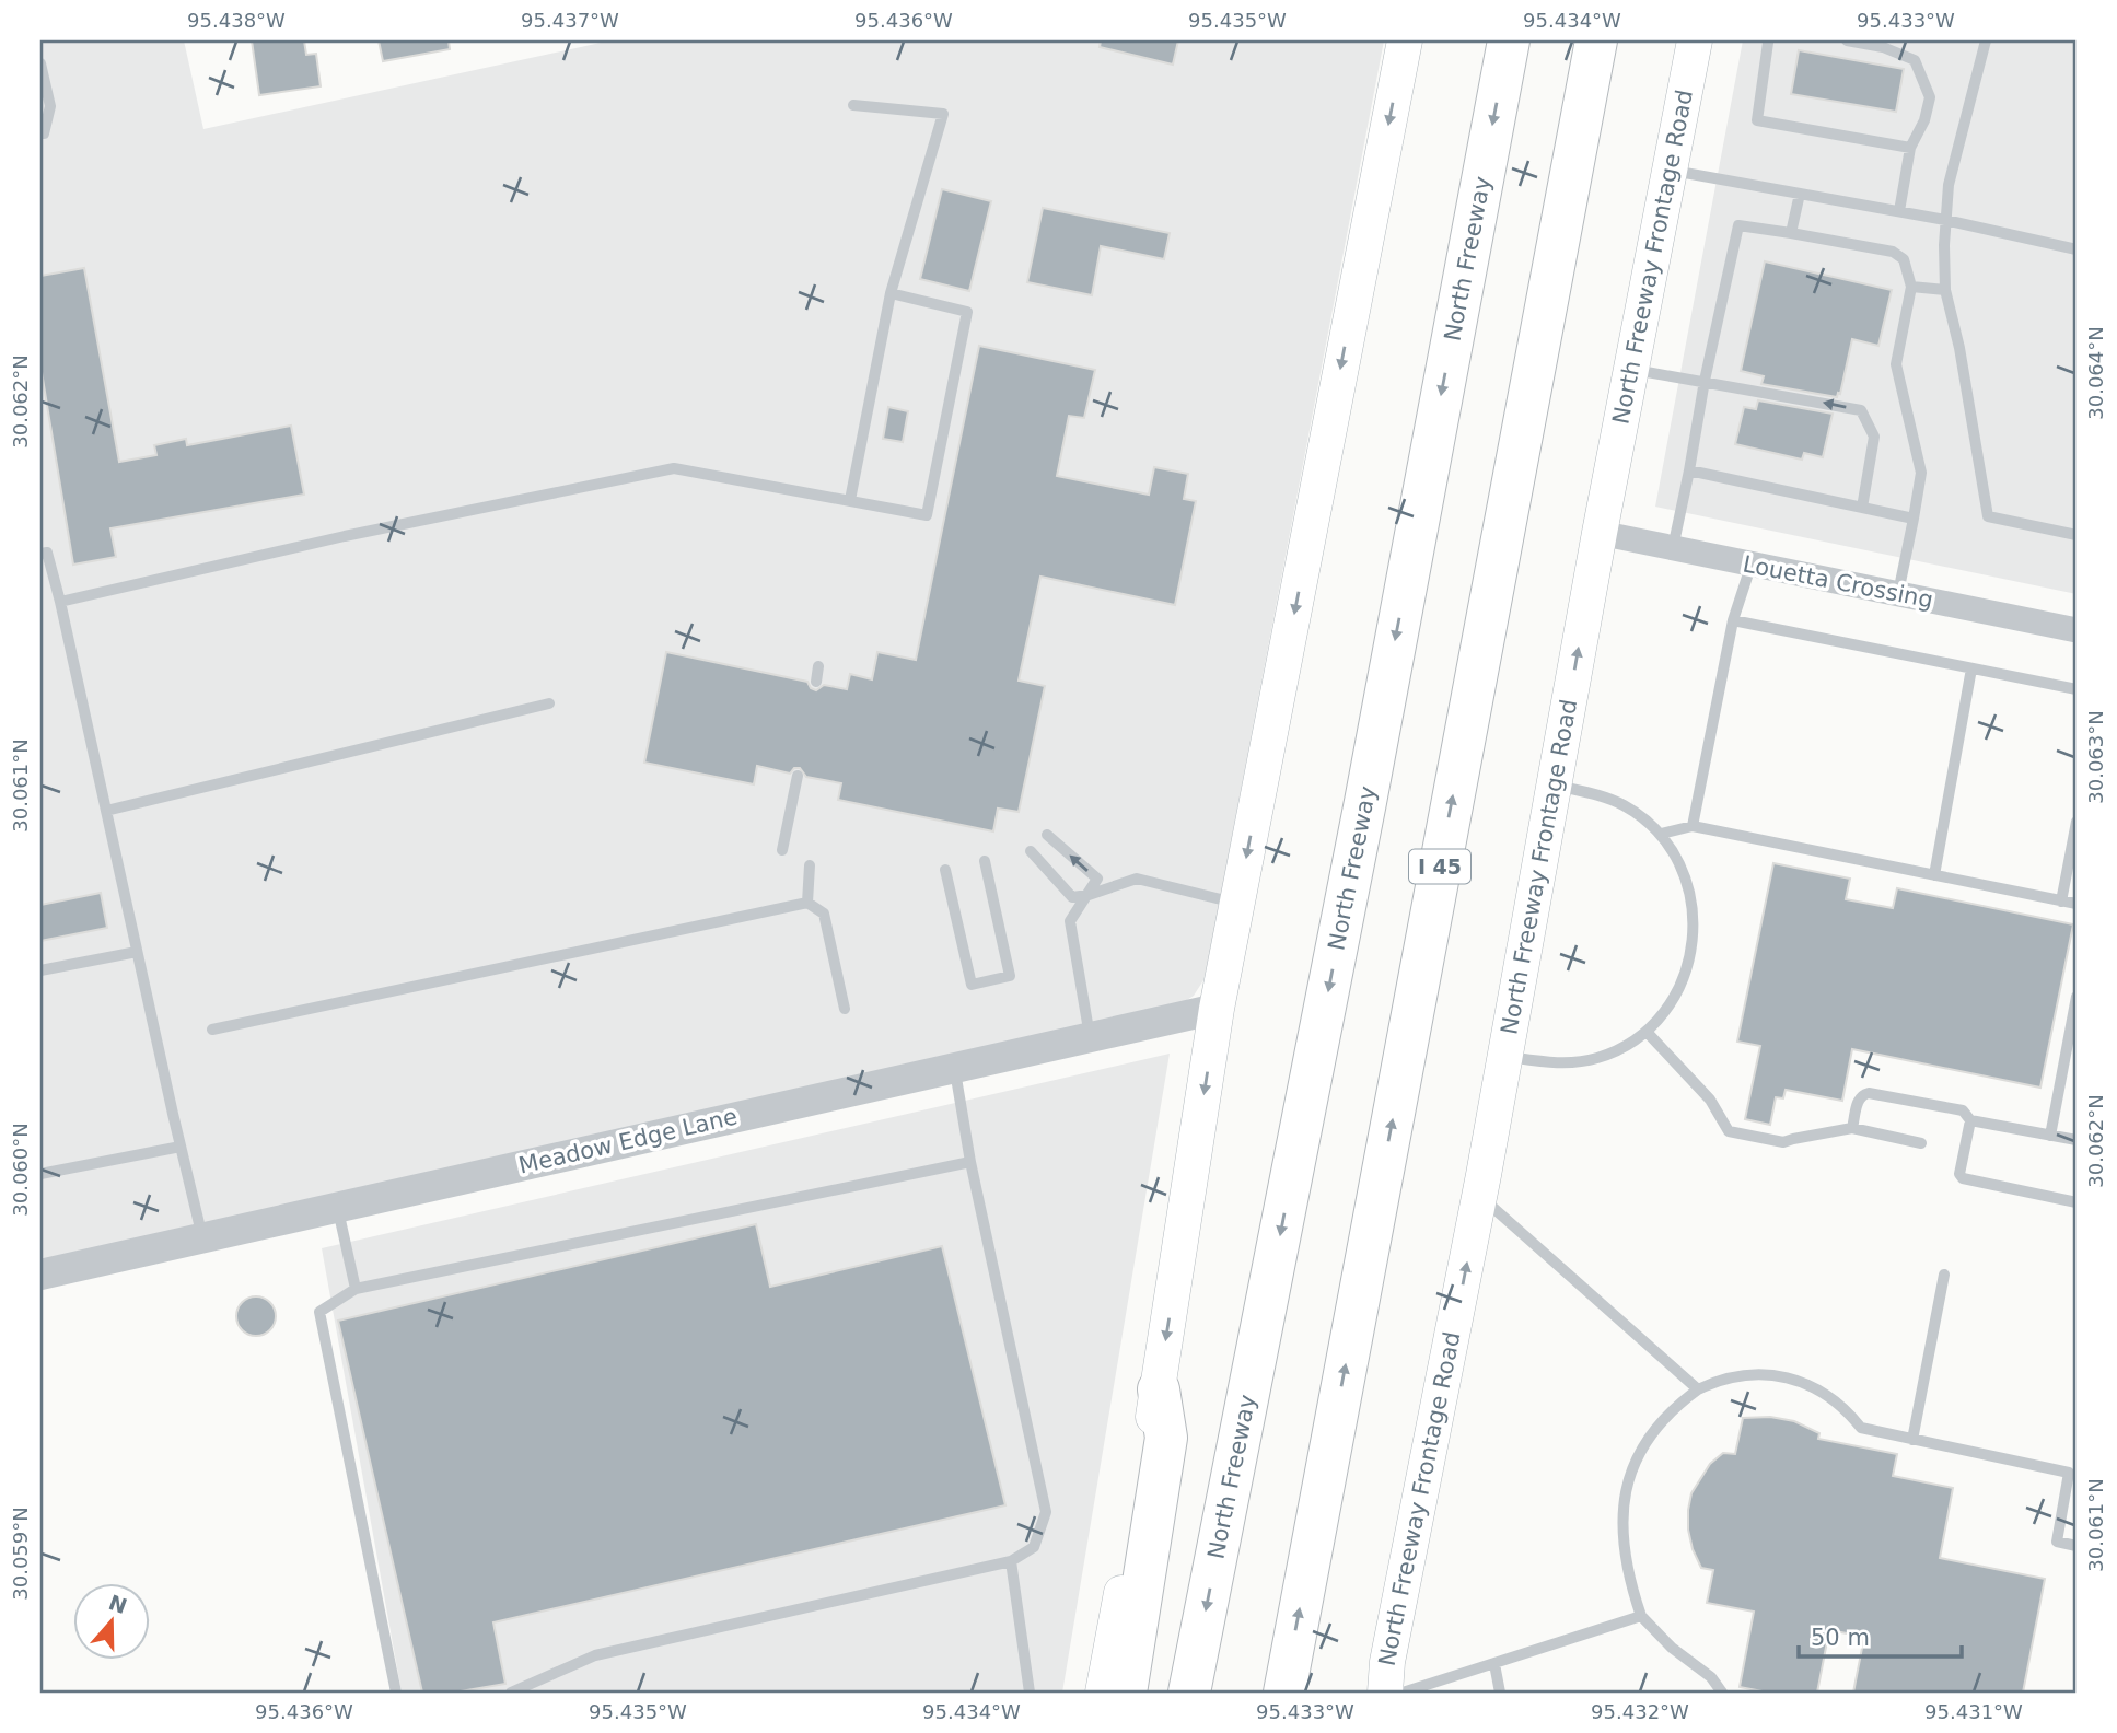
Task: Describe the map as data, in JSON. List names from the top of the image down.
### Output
{
  "streets": {
    "highway": ["North Freeway", "I 45"],
    "main road": ["North Freeway Frontage Road"],
    "street": ["Louetta Crossing", "Meadow Edge Lane"]
  },
  "crossings": [
    ["North Freeway Frontage Road", "Louetta Crossing"]
  ],
  "scale_bar": "50 m",
  "north": "top",
  "coordinates": [
    "95.438°W",
    "95.437°W",
    "95.436°W",
    "95.435°W",
    "95.434°W",
    "95.433°W",
    "30.064°N",
    "30.062°N",
    "30.063°N",
    "30.061°N",
    "30.060°N",
    "30.059°N",
    "95.432°W",
    "95.431°W"
  ]
}
